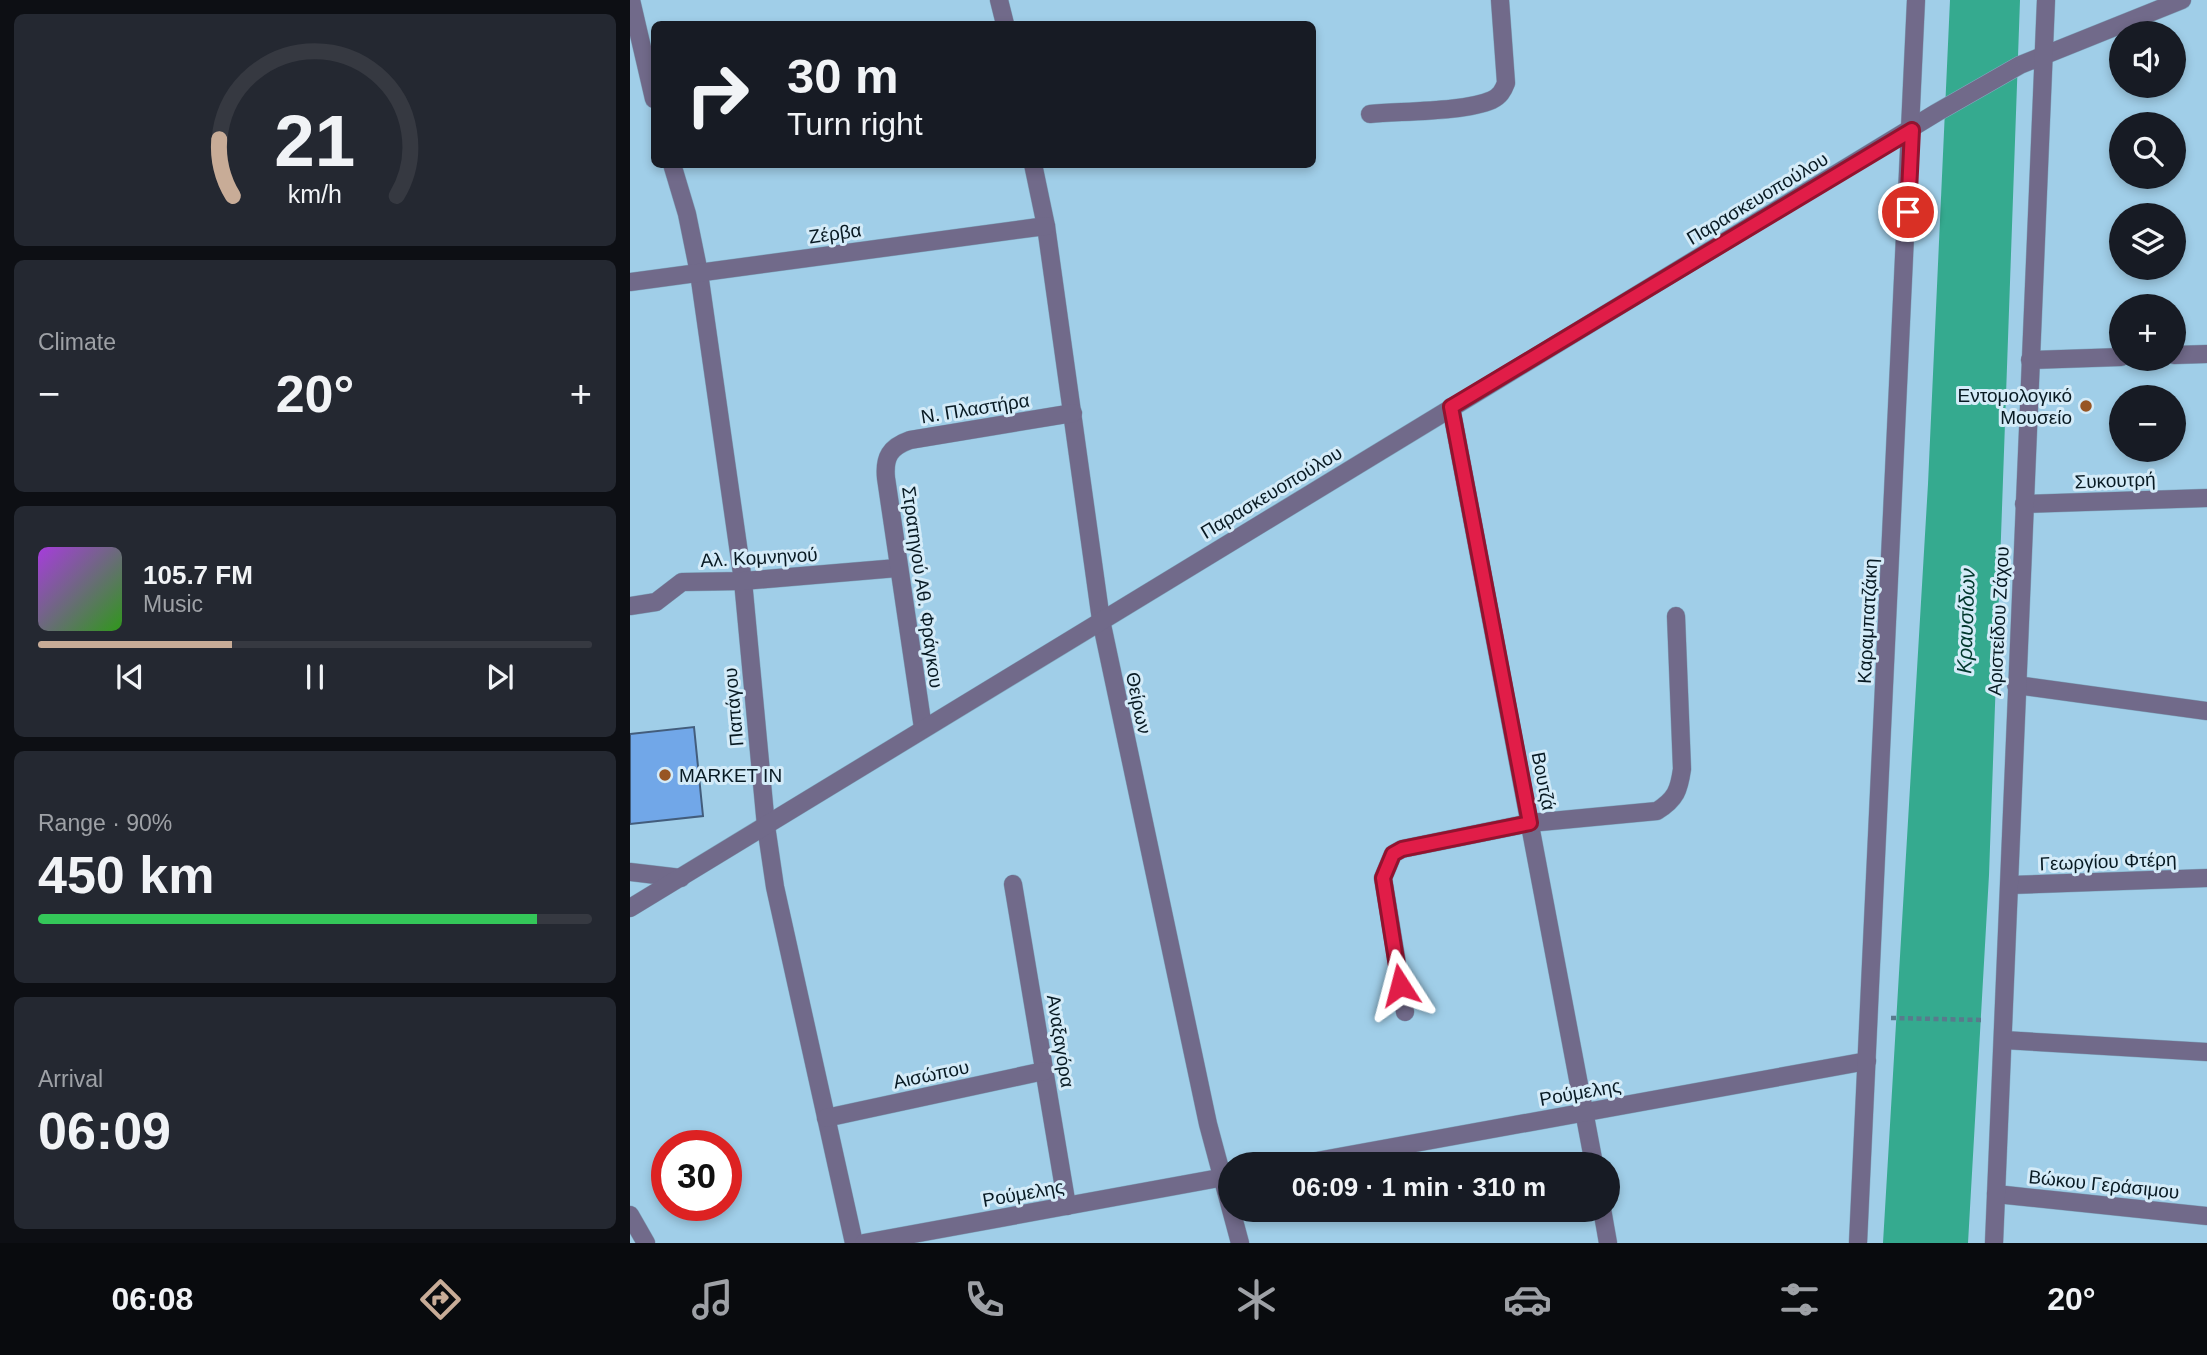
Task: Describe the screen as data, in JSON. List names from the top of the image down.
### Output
{
  "streets": {
    "street": [
      "Παρασκευοπούλου",
      "Ζέρβα",
      "Ν. Πλαστήρα",
      "Συκουτρή",
      "Αλ. Κομνηνού",
      "Στρατηγού Αθ. Φράγκου",
      "Καραμπατζάκη",
      "Αριστείδου Ζάχου",
      "Θείρων",
      "Παπάγου",
      "Βουτζά",
      "Γεωργίου Φτέρη",
      "Αναξαγόρα",
      "Αισώπου",
      "Ρούμελης",
      "Βώκου Γεράσιμου"
    ]
  },
  "crossings": [
    ["Παρασκευοπούλου", "Στρατηγού Αθ. Φράγκου"],
    ["Παρασκευοπούλου", "Καραμπατζάκη"],
    ["Παρασκευοπούλου", "Αριστείδου Ζάχου"],
    ["Παρασκευοπούλου", "Θείρων"],
    ["Παρασκευοπούλου", "Παπάγου"],
    ["Παρασκευοπούλου", "Βουτζά"],
    ["Ζέρβα", "Θείρων"],
    ["Ζέρβα", "Παπάγου"],
    ["Ν. Πλαστήρα", "Στρατηγού Αθ. Φράγκου"],
    ["Ν. Πλαστήρα", "Θείρων"],
    ["Συκουτρή", "Αριστείδου Ζάχου"],
    ["Αλ. Κομνηνού", "Στρατηγού Αθ. Φράγκου"],
    ["Αλ. Κομνηνού", "Παπάγου"],
    ["Καραμπατζάκη", "Ρούμελης"],
    ["Αριστείδου Ζάχου", "Γεωργίου Φτέρη"],
    ["Αριστείδου Ζάχου", "Βώκου Γεράσιμου"],
    ["Παπάγου", "Αισώπου"],
    ["Βουτζά", "Ρούμελης"],
    ["Αναξαγόρα", "Αισώπου"],
    ["Αναξαγόρα", "Ρούμελης"]
  ],
  "water": ["Κραυσίδων"],
  "places": ["Εντομολογικό Mουσείο", "MARKET IN"],
  "page": {
    "map_buttons": ["+", "−"],
    "turn": ["30 m", "Turn right"],
    "tile": [
      "Climate",
      ["Range · 90%", "450 km"],
      ["Arrival", "06:09"]
    ],
    "heat": ["−", "20°", "+"],
    "song": ["105.7 FM", "Music"],
    "limit": "30",
    "trip": "06:09 · 1 min · 310 m",
    "tabs": ["06:08", "20°"],
    "gauge": ["21", "km/h"]
  }
}
